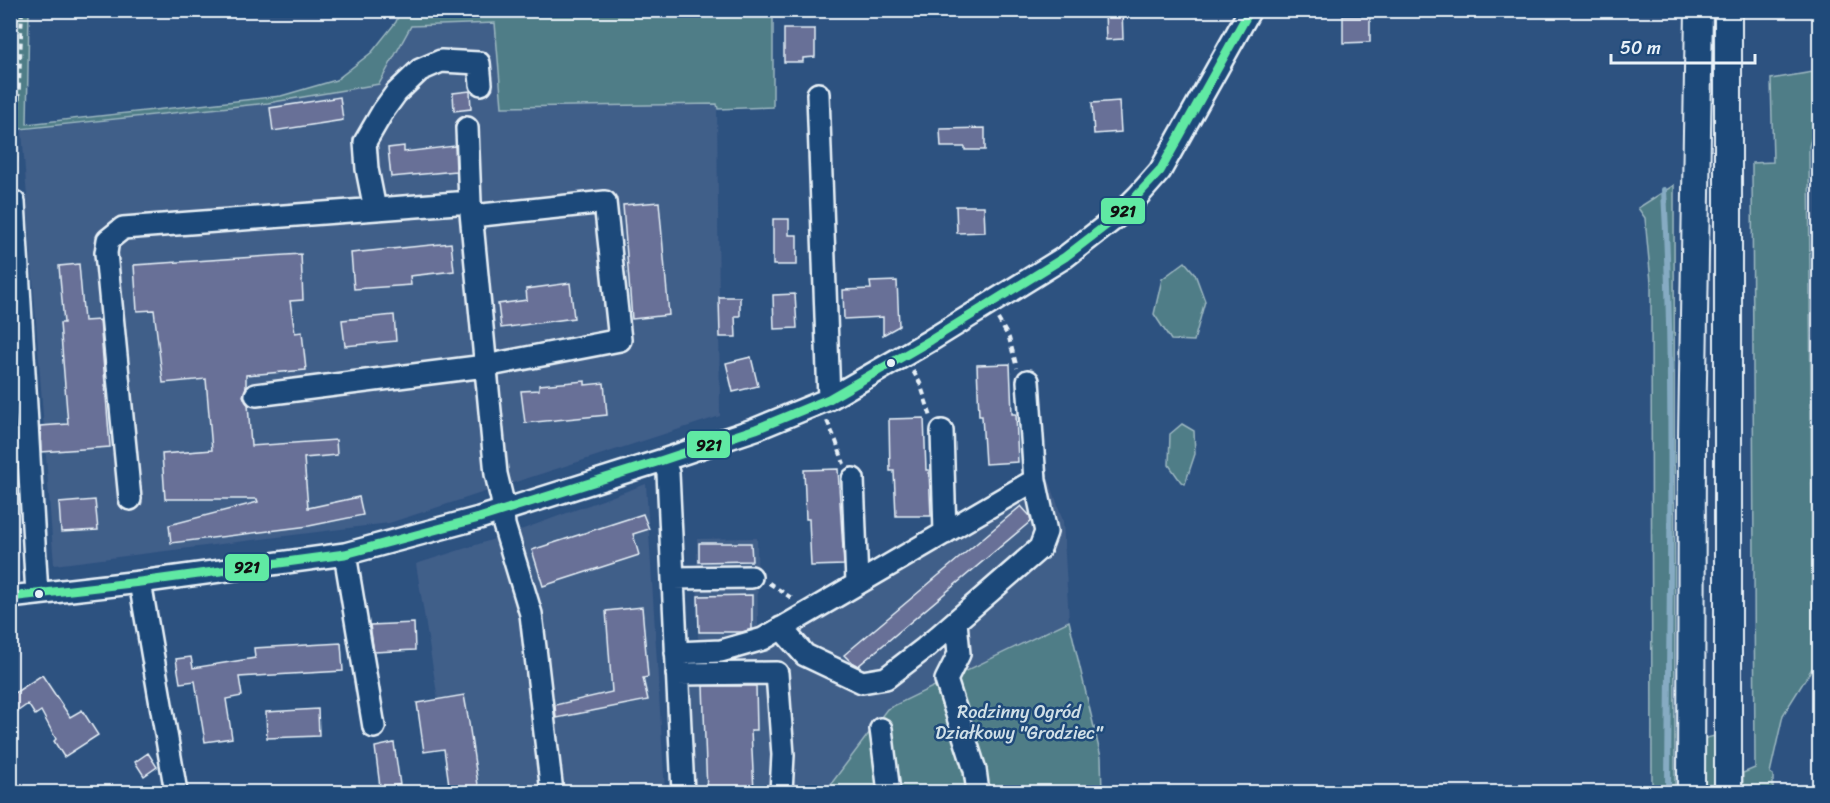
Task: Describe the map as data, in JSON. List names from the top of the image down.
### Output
{
  "parks": ["Rodzinny Ogród Działkowy \"Grodziec\""],
  "lines": ["transit line 921"],
  "scale_bar": "50 m"
}
